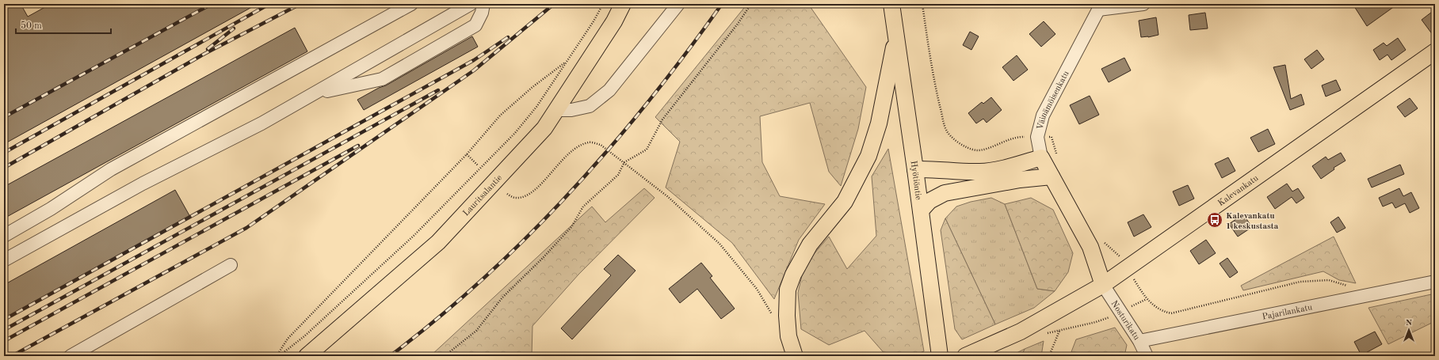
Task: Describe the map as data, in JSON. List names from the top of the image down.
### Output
{
  "streets": {
    "main road": [
      "Väinämöisenkatu",
      "Hyötiöntie",
      "Kalevankatu",
      "Lauritsalantie"
    ],
    "street": ["Pajarilankatu", "Nosturikatu"]
  },
  "crossings": [
    ["Väinämöisenkatu", "Kalevankatu"],
    ["Väinämöisenkatu", "Nosturikatu"],
    ["Kalevankatu", "Nosturikatu"],
    ["Pajarilankatu", "Nosturikatu"]
  ],
  "places": {
    "bus stop": ["Kalevankatu 1 keskustasta"]
  },
  "scale_bar": "50 m",
  "north": "top"
}
